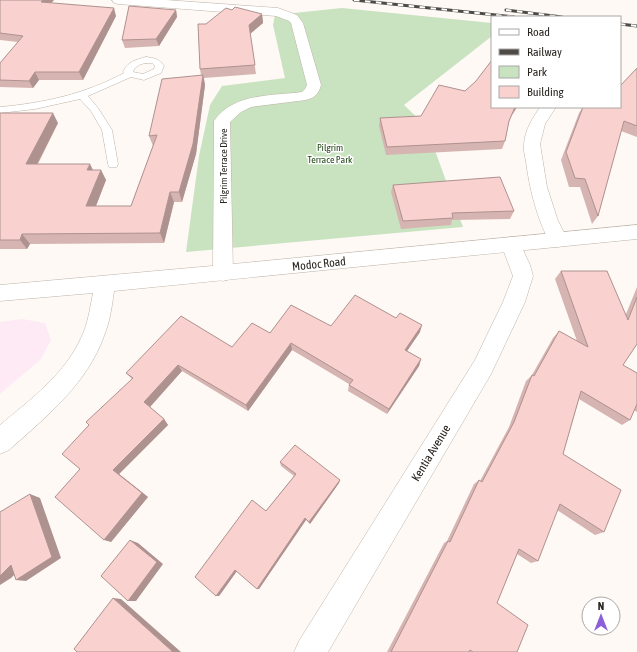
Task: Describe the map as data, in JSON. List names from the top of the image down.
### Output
{
  "streets": {
    "street": ["Pilgrim Terrace Drive", "Modoc Road", "Kentia Avenue"]
  },
  "crossings": [
    ["Pilgrim Terrace Drive", "Modoc Road"],
    ["Modoc Road", "Kentia Avenue"]
  ],
  "parks": ["Pilgrim Terrace Park"],
  "legend": [
    "Road",
    "Railway",
    "Park",
    "Building"
  ],
  "north": "top"
}
